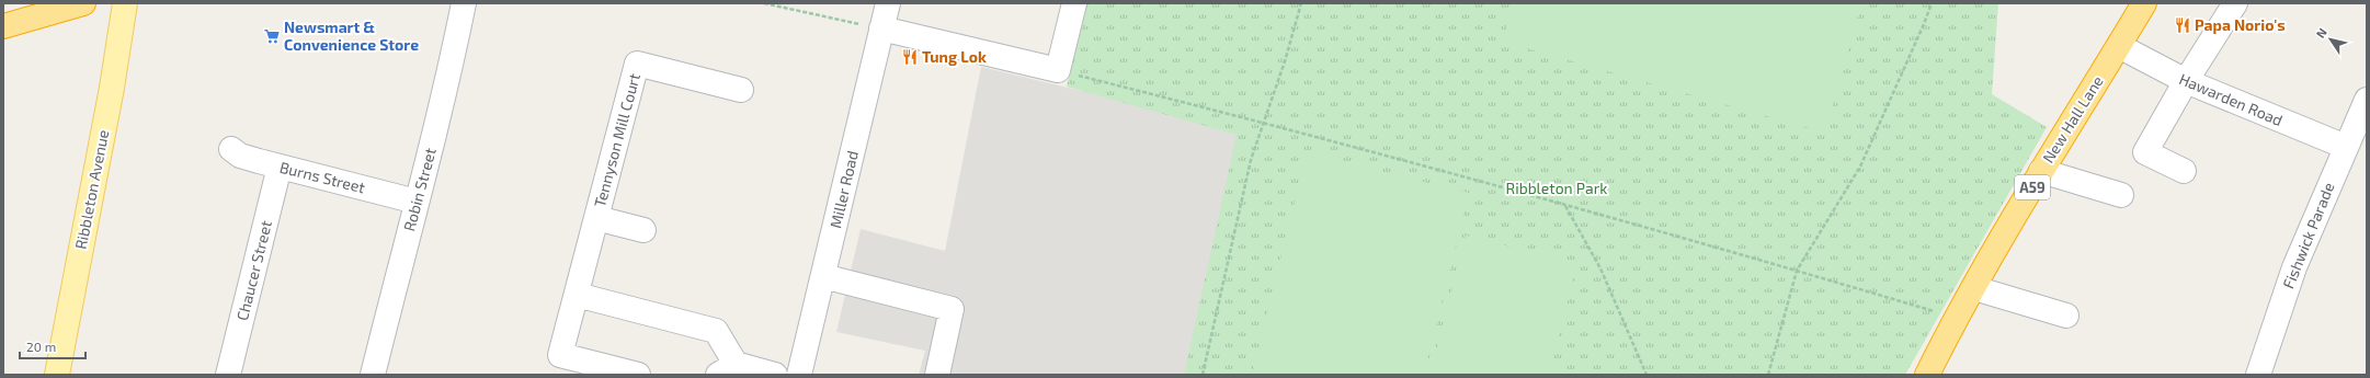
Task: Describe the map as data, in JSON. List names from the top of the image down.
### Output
{
  "streets": {
    "highway": ["New Hall Lane", "A59"],
    "main road": ["Ribbleton Avenue"],
    "street": [
      "Hawarden Road",
      "Tennyson Mill Court",
      "Burns Street",
      "Robin Street",
      "Miller Road",
      "Fishwick Parade",
      "Chaucer Street"
    ]
  },
  "crossings": [
    ["Hawarden Road", "New Hall Lane"],
    ["Hawarden Road", "Fishwick Parade"],
    ["Burns Street", "Robin Street"],
    ["Burns Street", "Chaucer Street"]
  ],
  "parks": ["Ribbleton Park"],
  "places": {
    "restaurant": ["Papa Norio's", "Tung Lok"],
    "supermarket": ["Newsmart & Convenience Store"]
  },
  "scale_bar": "20 m",
  "north": "top left"
}
